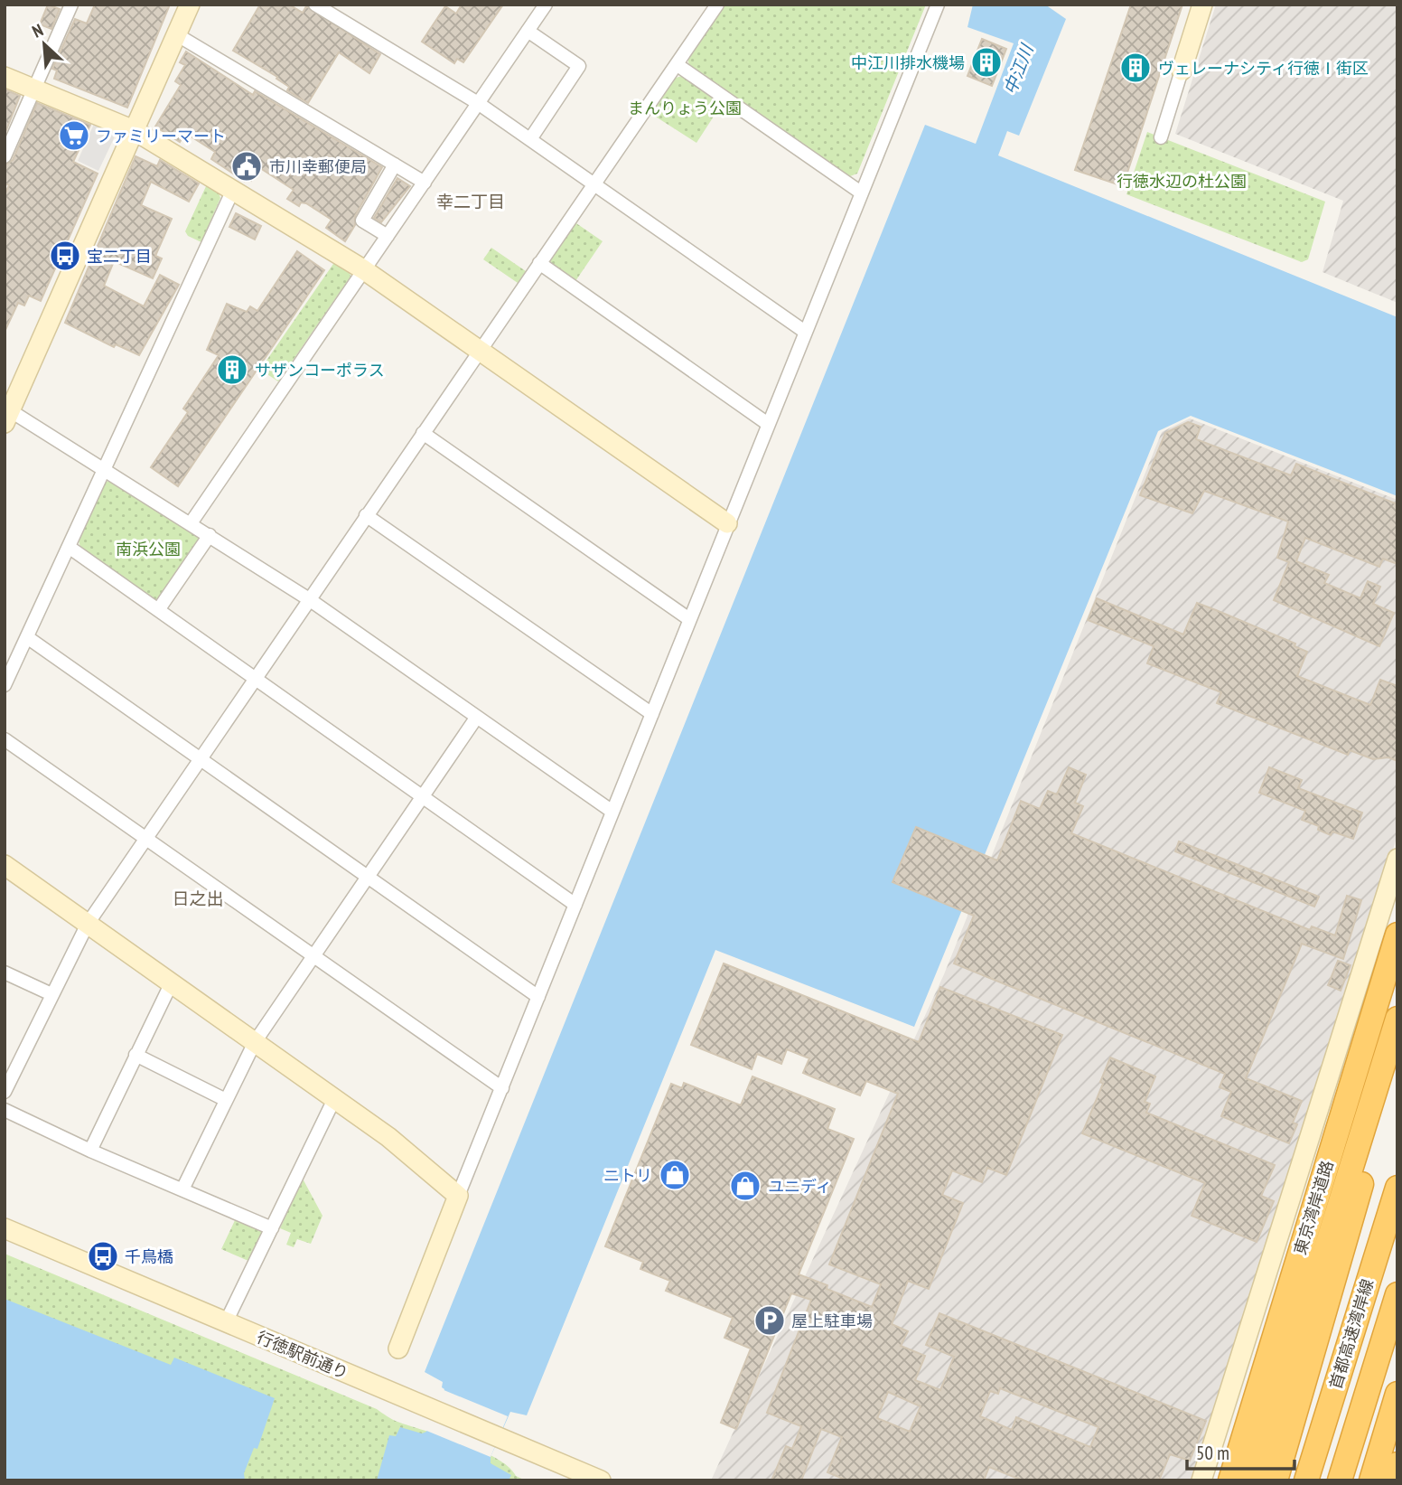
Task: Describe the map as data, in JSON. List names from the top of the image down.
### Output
{
  "streets": {
    "highway": ["東京湾岸道路", "首都高速湾岸線"],
    "street": ["行徳駅前通り"]
  },
  "districts": ["幸二丁目", "日之出"],
  "water": ["中江川"],
  "parks": ["まんりょう公園", "行徳水辺の杜公園", "南浜公園"],
  "places": {
    "building": ["中江川排水機場", "ヴェレーナシティ行徳Ⅰ街区", "サザンコーポラス"],
    "supermarket": ["ファミリーマート"],
    "public building": ["市川幸郵便局"],
    "bus stop": ["宝二丁目", "千鳥橋"],
    "shop": ["ニトリ", "ユニディ"],
    "parking": ["屋上駐車場"]
  },
  "scale_bar": "50 m",
  "north": "top left"
}
